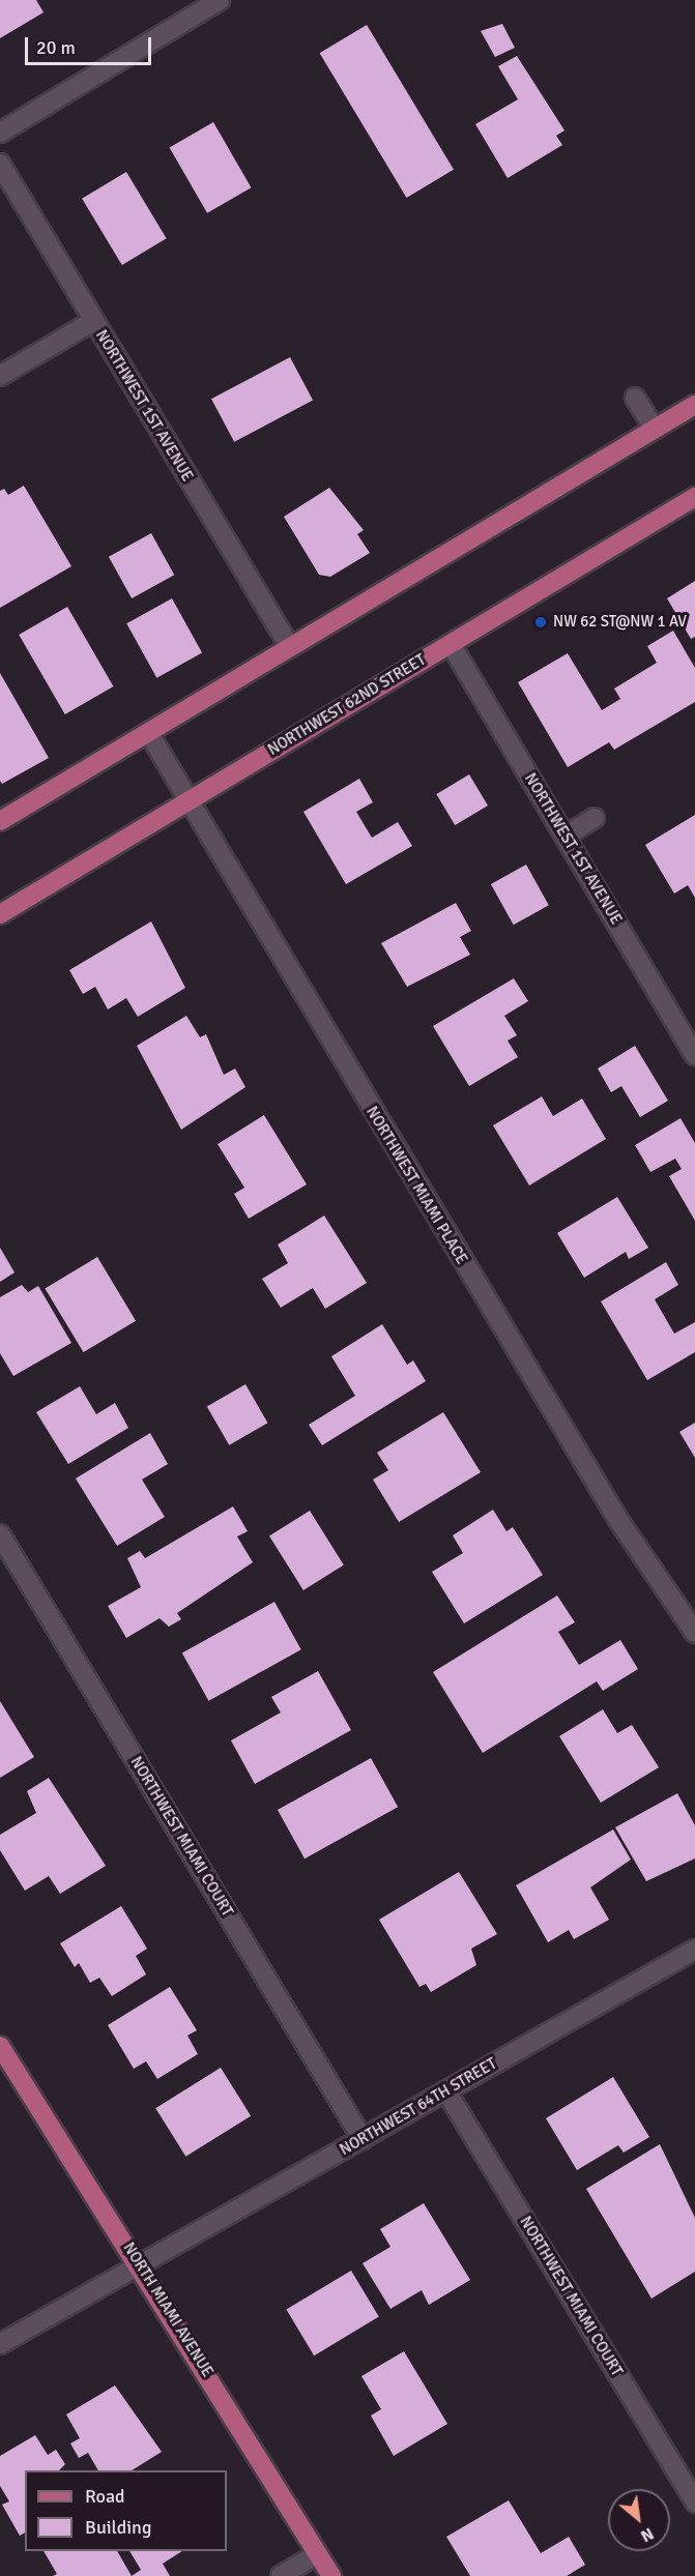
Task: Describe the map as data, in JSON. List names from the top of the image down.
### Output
{
  "streets": {
    "main road": ["NORTHWEST 62ND STREET", "NORTH MIAMI AVENUE"],
    "street": [
      "NORTHWEST 1ST AVENUE",
      "NORTHWEST MIAMI PLACE",
      "NORTHWEST MIAMI COURT",
      "NORTHWEST 64TH STREET"
    ]
  },
  "crossings": [
    ["NORTHWEST 1ST AVENUE", "NORTHWEST 62ND STREET"],
    ["NORTHWEST 62ND STREET", "NORTHWEST MIAMI PLACE"],
    ["NORTHWEST MIAMI COURT", "NORTHWEST 64TH STREET"],
    ["NORTHWEST 64TH STREET", "NORTH MIAMI AVENUE"]
  ],
  "places": ["NW 62 ST@NW 1 AV"],
  "legend": ["Road", "Building"],
  "scale_bar": "20 m",
  "north": "bottom right"
}
